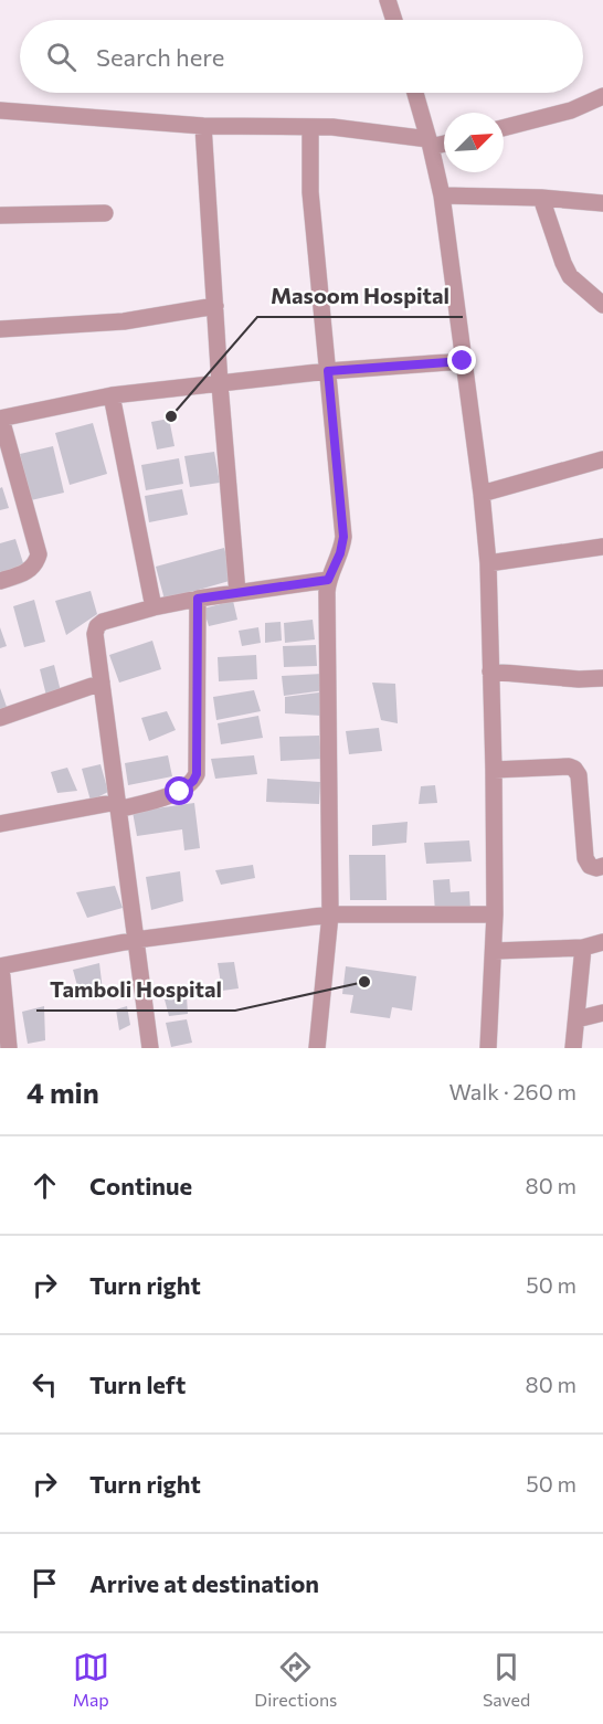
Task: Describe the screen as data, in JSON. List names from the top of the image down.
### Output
{
  "places": ["Masoom Hospital", "Tamboli Hospital"],
  "north": "top right",
  "page": {
    "search": "Search here",
    "heading": ["4 min", "Walk · 260 m"],
    "list": [
      ["Continue", "80 m"],
      ["Turn right", "50 m"],
      ["Turn left", "80 m"],
      ["Turn right", "50 m"],
      "Arrive at destination"
    ],
    "nav": ["Map", "Directions", "Saved"]
  }
}
